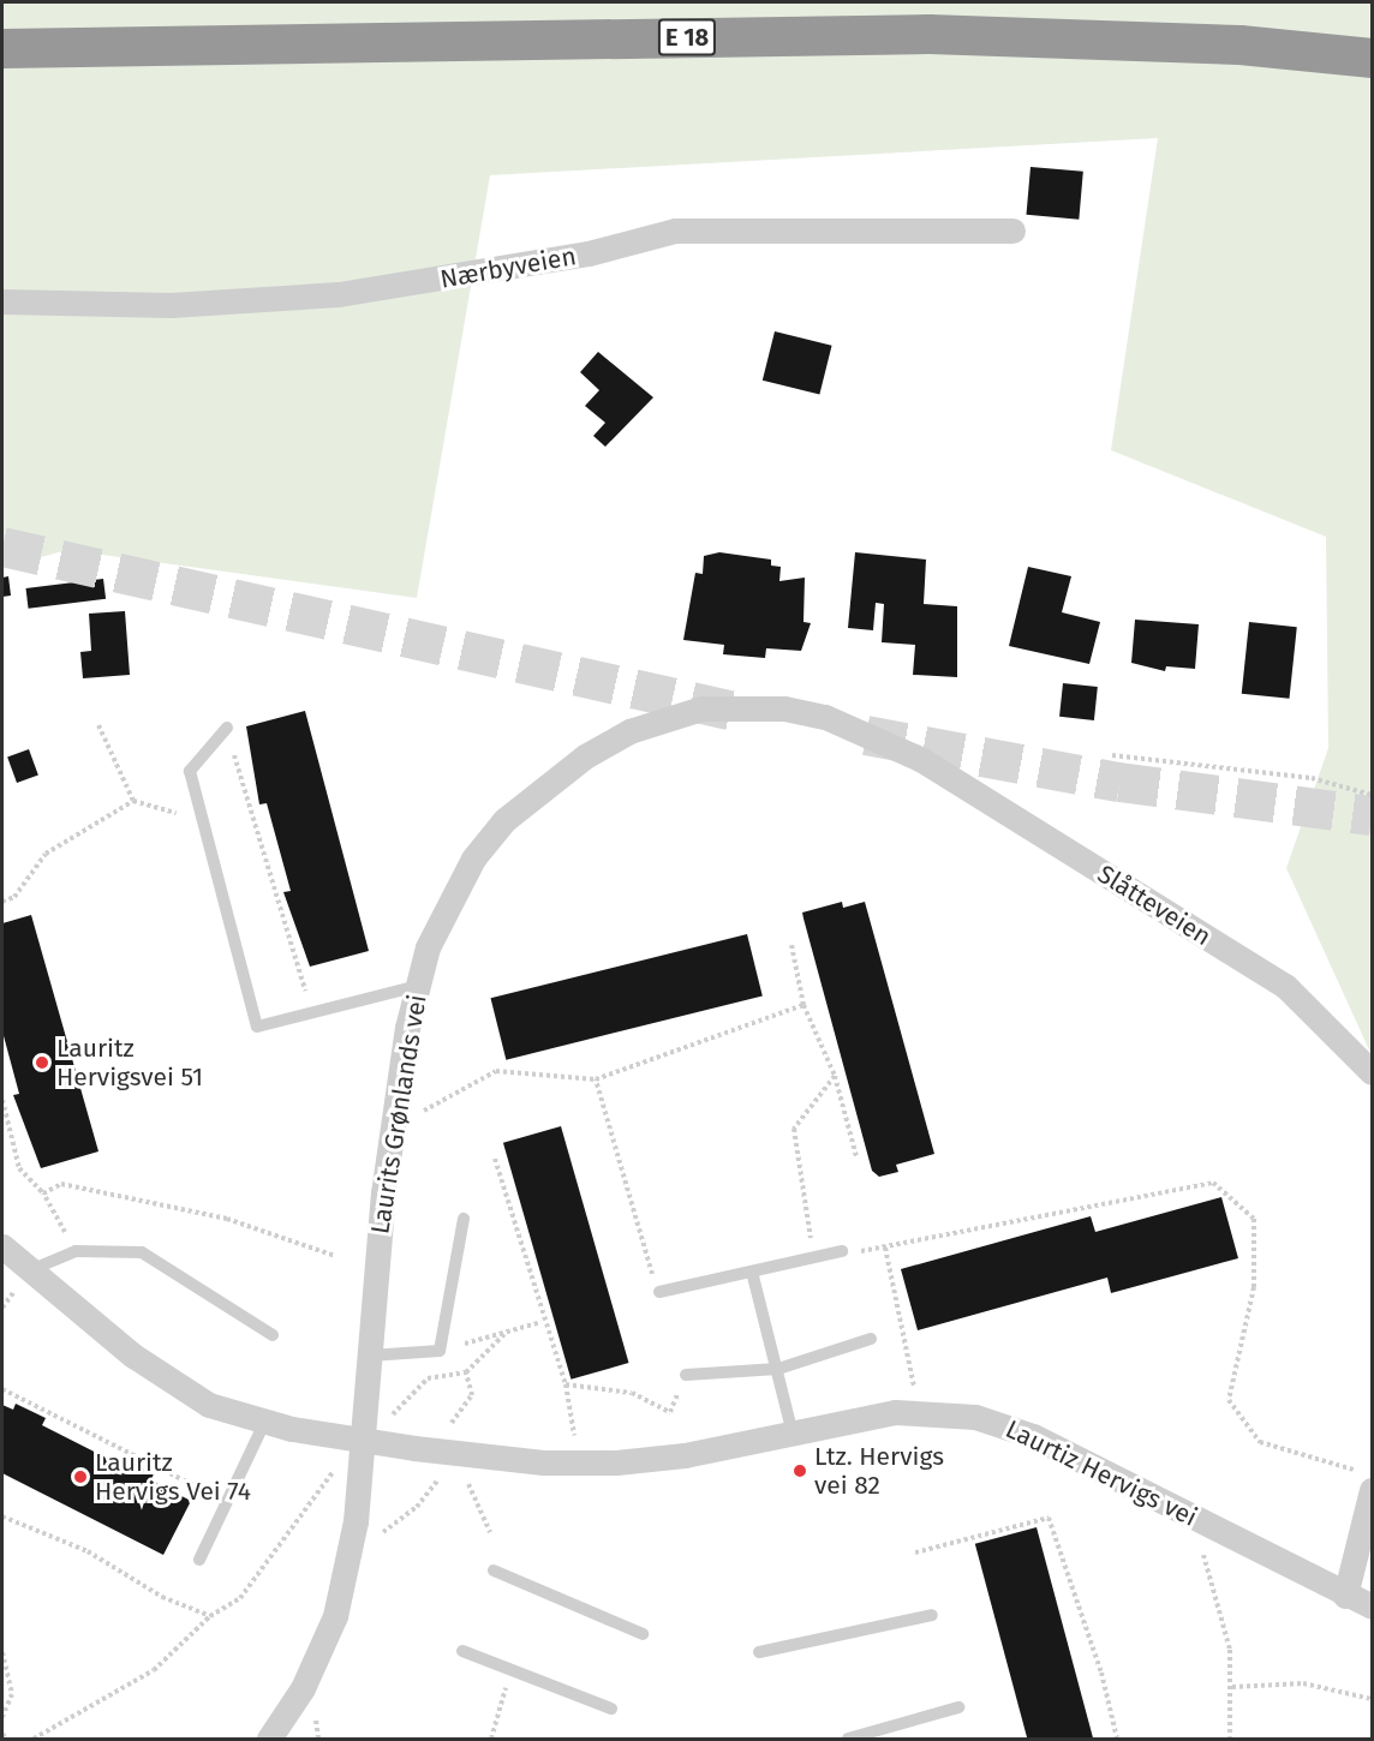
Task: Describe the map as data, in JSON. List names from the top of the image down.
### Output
{
  "streets": {
    "highway": ["E 18"],
    "street": [
      "Nærbyveien",
      "Slåtteveien",
      "Laurits Grønlands vei",
      "Laurtiz Hervigs vei"
    ]
  },
  "crossings": [
    ["Slåtteveien", "Laurits Grønlands vei"]
  ],
  "places": ["Lauritz Hervigsvei 51", "Ltz. Hervigs vei 82", "Lauritz Hervigs Vei 74"]
}
